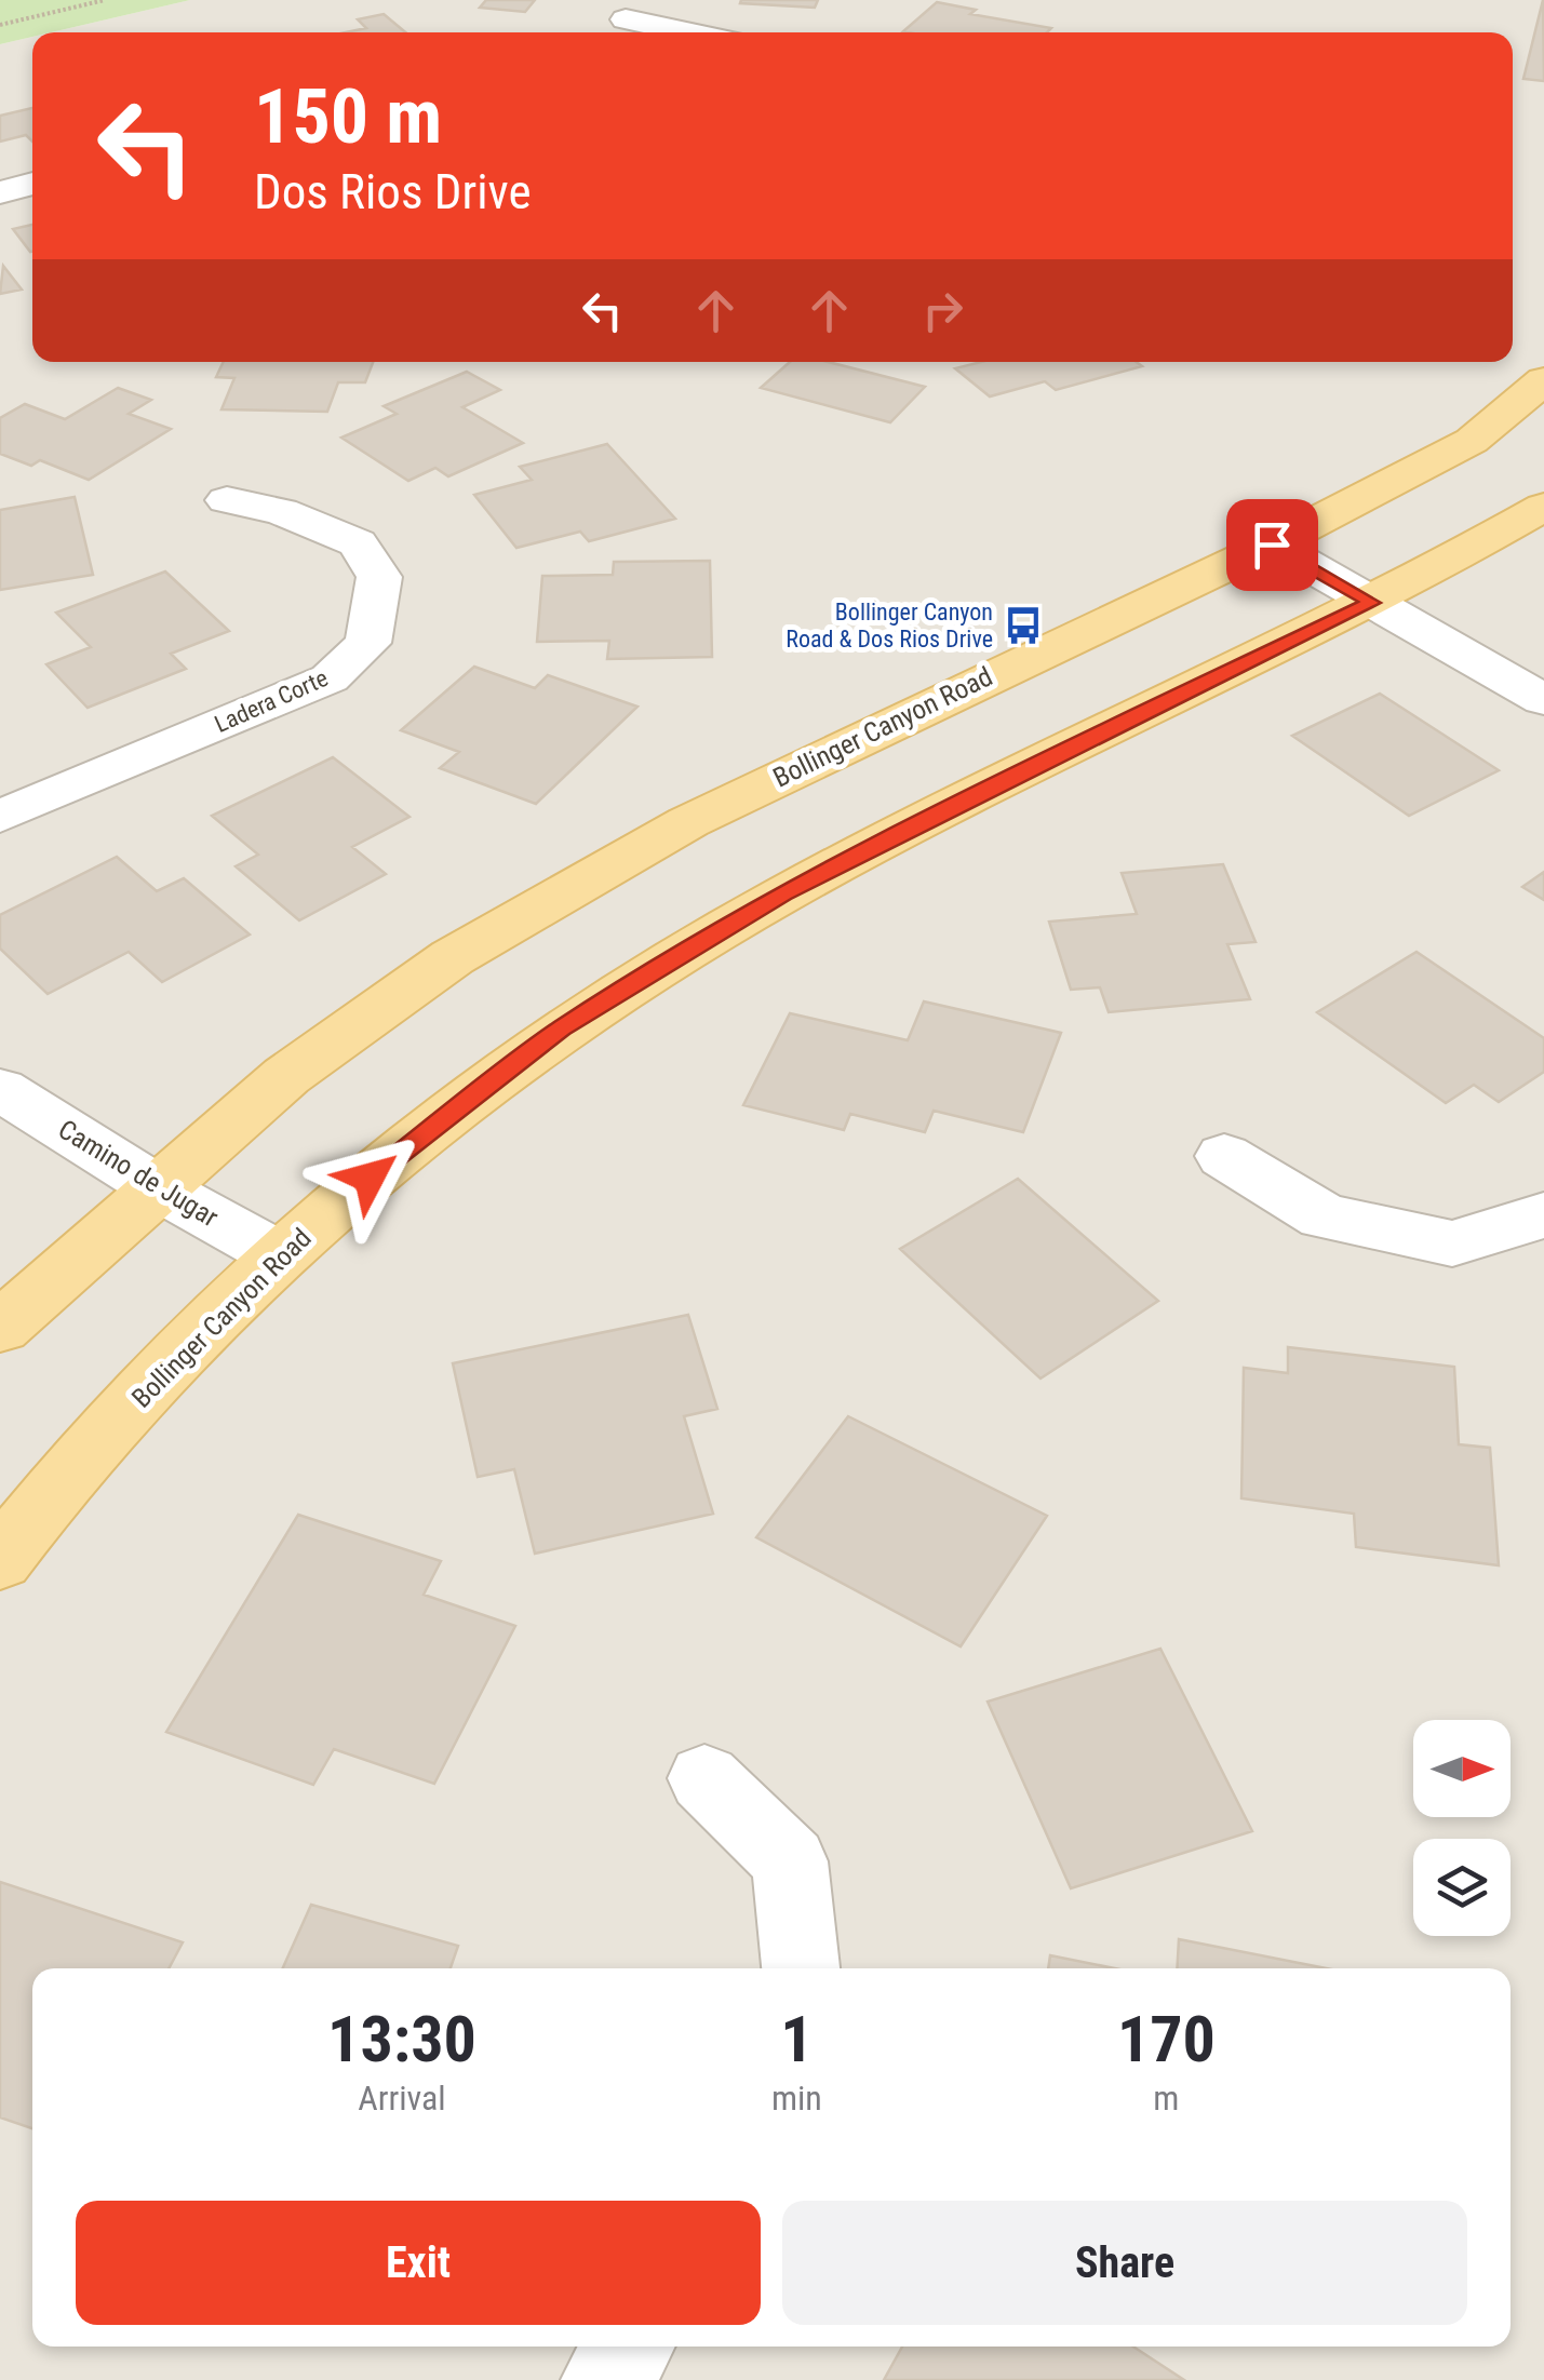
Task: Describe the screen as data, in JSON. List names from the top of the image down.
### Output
{
  "streets": {
    "main road": ["Bollinger Canyon Road"],
    "street": ["Ladera Corte", "Camino de Jugar"]
  },
  "crossings": [
    ["Bollinger Canyon Road", "Camino de Jugar"]
  ],
  "places": {
    "bus stop": ["Bollinger Canyon Road & Dos Rios Drive"]
  },
  "north": "right",
  "page": {
    "turn": ["150 m", "Dos Rios Drive"],
    "eta": [
      "13:30",
      "Arrival",
      "1",
      "min",
      "170",
      "m"
    ],
    "buttons": ["Exit", "Share"]
  }
}
